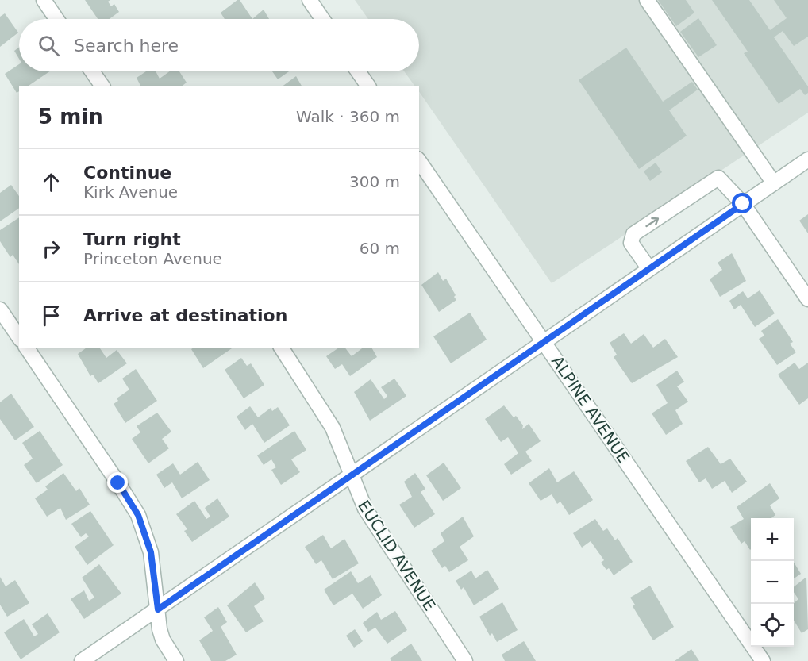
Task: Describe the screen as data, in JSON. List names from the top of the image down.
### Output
{
  "streets": {
    "street": ["ALPINE AVENUE", "EUCLID AVENUE"]
  },
  "page": {
    "search": "Search here",
    "heading": ["5 min", "Walk · 360 m"],
    "list": [
      ["Continue", "Kirk Avenue", "300 m"],
      ["Turn right", "Princeton Avenue", "60 m"],
      "Arrive at destination"
    ],
    "map_buttons": ["+", "−"]
  }
}
